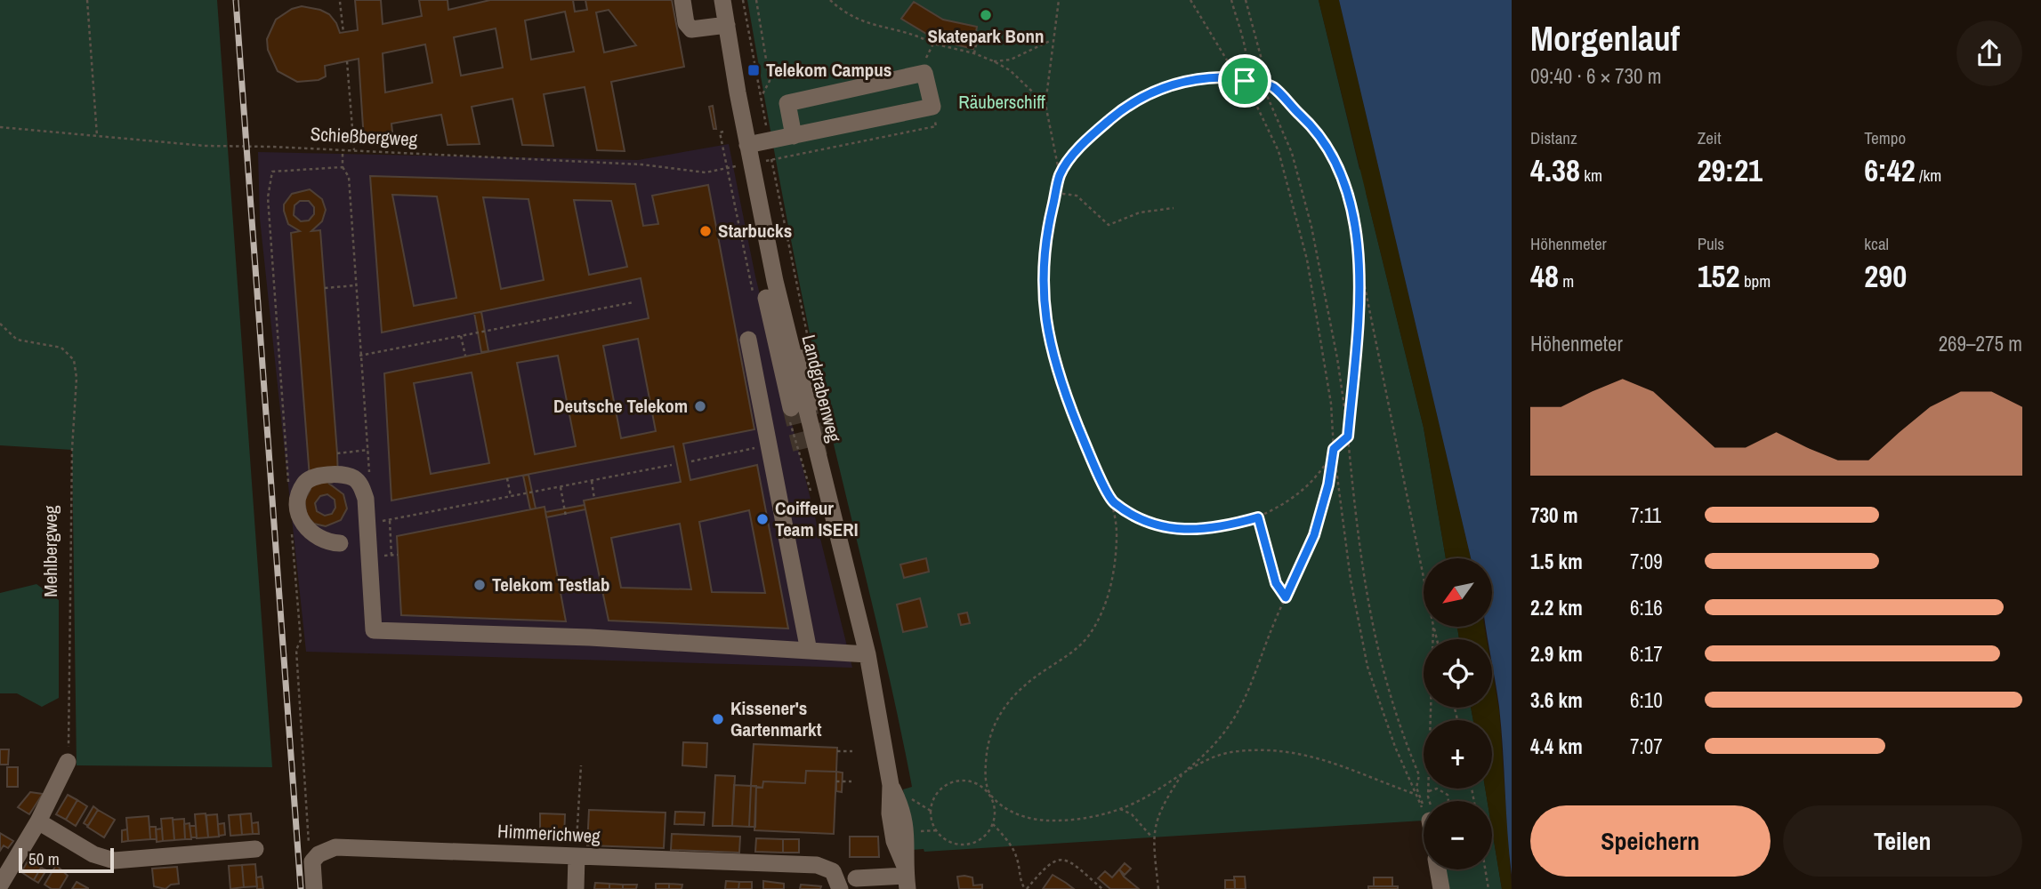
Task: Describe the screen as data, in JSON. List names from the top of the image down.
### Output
{
  "streets": {
    "street": ["Landgrabenweg", "Himmerichweg"],
    "path": ["Schießbergweg", "Mehlbergweg"]
  },
  "parks": ["Räuberschiff"],
  "places": {
    "other": [
      "Skatepark Bonn",
      "Starbucks",
      "Deutsche Telekom",
      "Coiffeur Team ISERI",
      "Telekom Testlab",
      "Kissener's Gartenmarkt"
    ],
    "transit": ["Telekom Campus"]
  },
  "scale_bar": "50 m",
  "north": "bottom left",
  "page": {
    "heading": ["Morgenlauf", "09:40 · 6 × 730 m"],
    "stats": [
      ["Distanz", "4.38 km"],
      ["Zeit", "29:21"],
      ["Tempo", "6:42 /km"],
      ["Höhenmeter", "48 m"],
      ["Puls", "152 bpm"],
      ["kcal", "290"]
    ],
    "chart": ["Höhenmeter", "269–275 m"],
    "list": [
      {
        "name": "730 m",
        "note": "7:11"
      },
      {
        "name": "1.5 km",
        "note": "7:09"
      },
      {
        "name": "2.2 km",
        "note": "6:16"
      },
      {
        "name": "2.9 km",
        "note": "6:17"
      },
      {
        "name": "3.6 km",
        "note": "6:10"
      },
      {
        "name": "4.4 km",
        "note": "7:07"
      }
    ],
    "map_buttons": ["+", "−"],
    "buttons": ["Speichern", "Teilen"],
    "scale": "50 m"
  }
}
